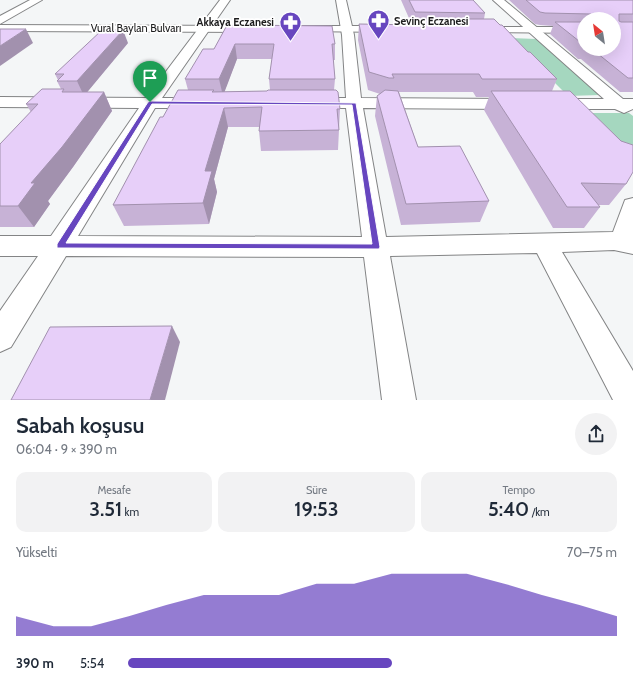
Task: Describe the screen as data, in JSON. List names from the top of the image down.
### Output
{
  "streets": {
    "street": ["Vural Baylan Bulvarı"]
  },
  "places": {
    "pharmacy": ["Sevinç Eczanesi", "Akkaya Eczanesi"]
  },
  "north": "top left",
  "page": {
    "heading": ["Sabah koşusu", "06:04 · 9 × 390 m"],
    "stats": [
      ["Mesafe", "3.51 km"],
      ["Süre", "19:53"],
      ["Tempo", "5:40 /km"]
    ],
    "chart": ["Yükselti", "70–75 m"],
    "list": [
      {
        "name": "390 m",
        "note": "5:54"
      }
    ]
  }
}
